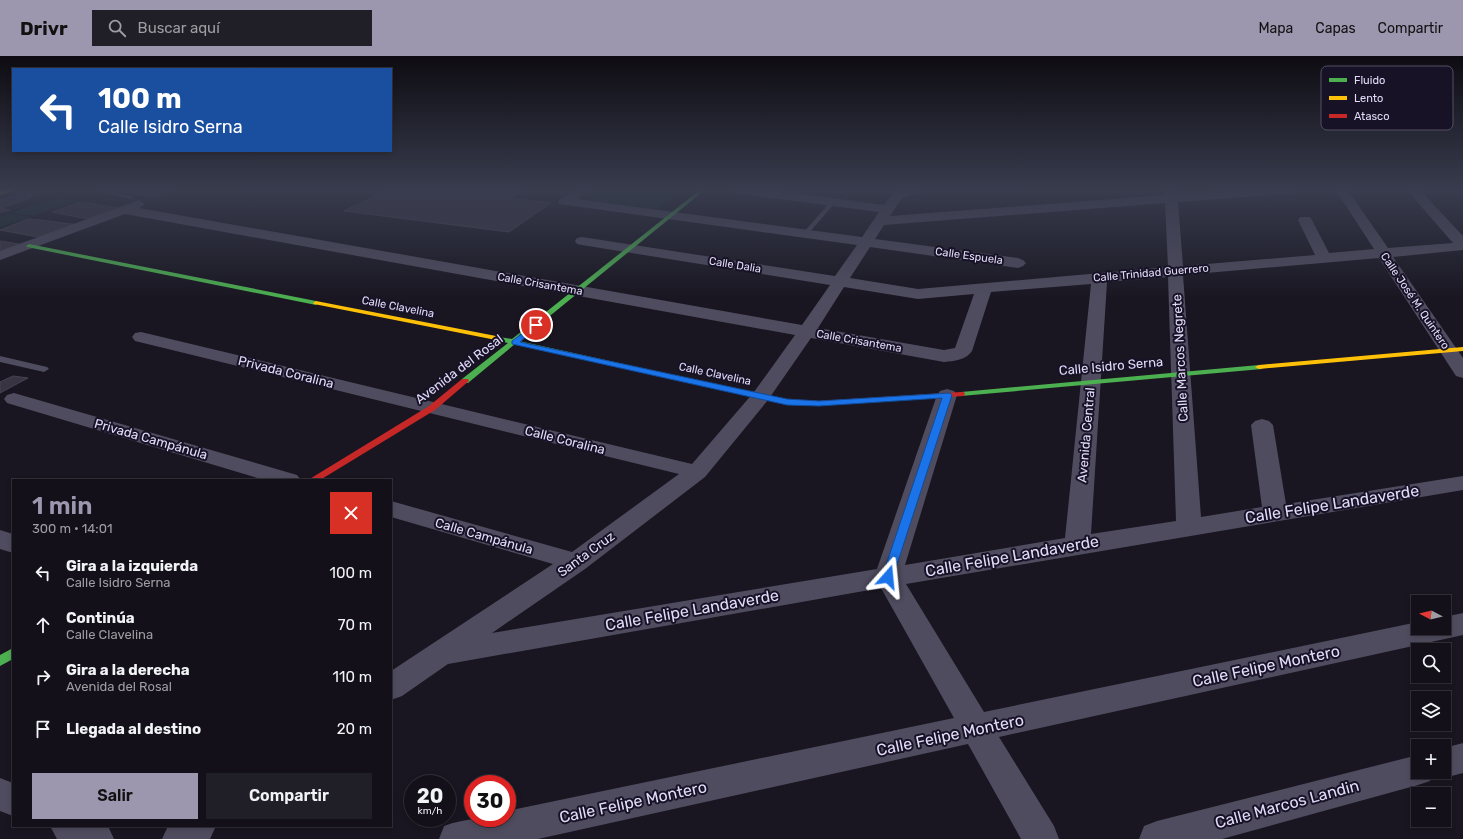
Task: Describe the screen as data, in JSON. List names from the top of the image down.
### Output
{
  "streets": {
    "street": [
      "Calle Espuela",
      "Calle Dalia",
      "Calle Trinidad Guerrero",
      "Calle Crisantema",
      "Calle José M. Quintero",
      "Calle Clavelina",
      "Calle Marcos Negrete",
      "Calle Isidro Serna",
      "Avenida del Rosal",
      "Privada Coralina",
      "Avenida Central",
      "Privada Campánula",
      "Calle Coralina",
      "Calle Felipe Landaverde",
      "Calle Campánula",
      "Santa Cruz",
      "Calle Felipe Montero",
      "Calle Marcos Landin"
    ]
  },
  "crossings": [
    ["Calle Espuela", "Santa Cruz"],
    ["Calle Dalia", "Calle Trinidad Guerrero"],
    ["Calle Dalia", "Avenida del Rosal"],
    ["Calle Dalia", "Santa Cruz"],
    ["Calle Trinidad Guerrero", "Calle Crisantema"],
    ["Calle Trinidad Guerrero", "Calle José M. Quintero"],
    ["Calle Trinidad Guerrero", "Calle Marcos Negrete"],
    ["Calle Trinidad Guerrero", "Avenida Central"],
    ["Calle Trinidad Guerrero", "Santa Cruz"],
    ["Calle Crisantema", "Avenida del Rosal"],
    ["Calle Crisantema", "Santa Cruz"],
    ["Calle José M. Quintero", "Calle Isidro Serna"],
    ["Calle Clavelina", "Calle Isidro Serna"],
    ["Calle Clavelina", "Avenida del Rosal"],
    ["Calle Clavelina", "Santa Cruz"],
    ["Calle Marcos Negrete", "Calle Isidro Serna"],
    ["Calle Marcos Negrete", "Calle Felipe Landaverde"],
    ["Calle Isidro Serna", "Avenida Central"],
    ["Calle Isidro Serna", "Santa Cruz"],
    ["Avenida del Rosal", "Privada Coralina"],
    ["Avenida del Rosal", "Calle Coralina"],
    ["Privada Coralina", "Calle Coralina"],
    ["Avenida Central", "Calle Felipe Landaverde"],
    ["Calle Coralina", "Santa Cruz"],
    ["Calle Felipe Landaverde", "Santa Cruz"],
    ["Calle Campánula", "Santa Cruz"]
  ],
  "legend": ["Fluido", "Lento", "Atasco"],
  "north": "left",
  "page": {
    "header": "Drivr",
    "search": "Buscar aquí",
    "nav": ["Mapa", "Capas", "Compartir"],
    "turn": ["100 m", "Calle Isidro Serna"],
    "heading": ["1 min", "300 m · 14:01"],
    "list": [
      {
        "name": "Gira a la izquierda",
        "note": "Calle Isidro Serna",
        "value": "100 m"
      },
      {
        "name": "Continúa",
        "note": "Calle Clavelina",
        "value": "70 m"
      },
      {
        "name": "Gira a la derecha",
        "note": "Avenida del Rosal",
        "value": "110 m"
      },
      {
        "name": "Llegada al destino",
        "value": "20 m"
      }
    ],
    "map_buttons": ["+", "−"],
    "buttons": ["Salir", "Compartir"],
    "speed": "20 km/h",
    "limit": "30"
  }
}
